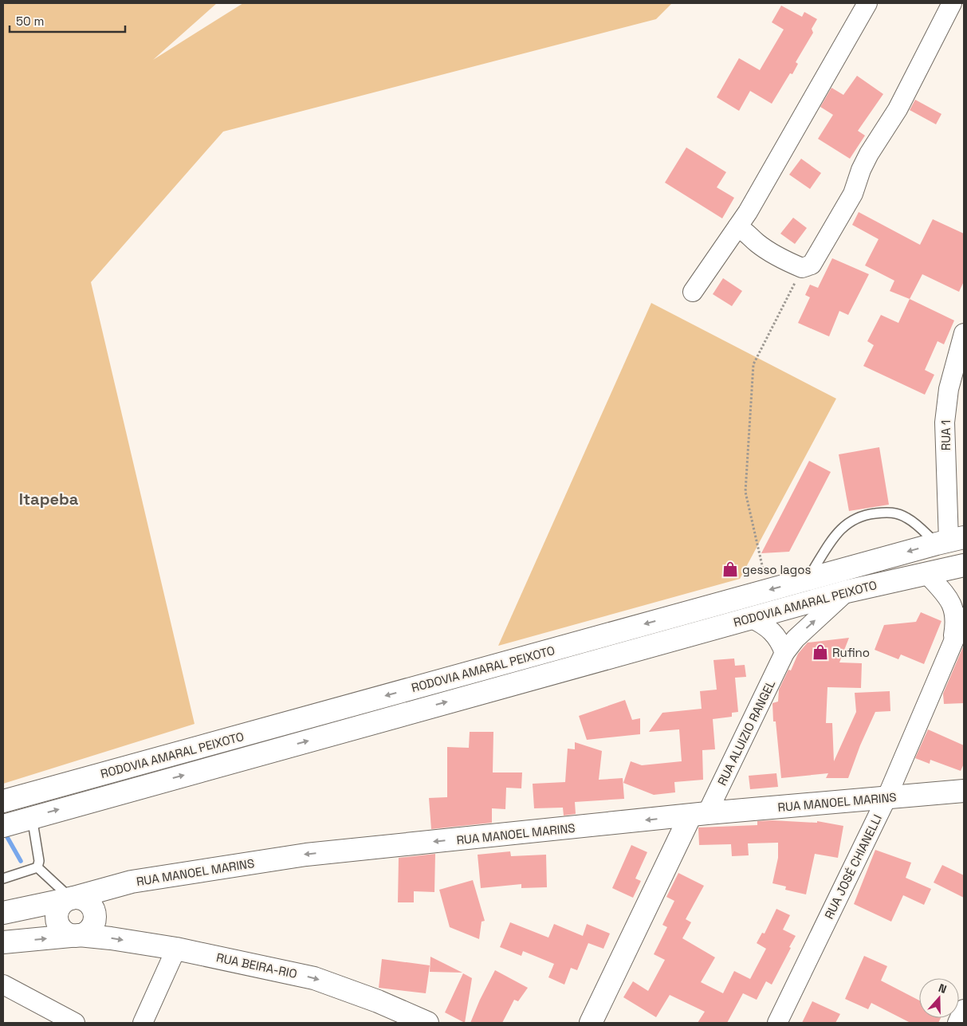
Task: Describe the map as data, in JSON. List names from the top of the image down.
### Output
{
  "streets": {
    "main road": ["RODOVIA AMARAL PEIXOTO", "RUA MANOEL MARINS", "RUA BEIRA-RIO"],
    "street": ["RUA 1", "RUA ALUIZIO RANGEL", "RUA JOSÉ CHIANELLI"]
  },
  "crossings": [
    ["RUA 1", "RODOVIA AMARAL PEIXOTO"],
    ["RODOVIA AMARAL PEIXOTO", "RUA ALUIZIO RANGEL"],
    ["RUA ALUIZIO RANGEL", "RUA MANOEL MARINS"],
    ["RUA MANOEL MARINS", "RUA JOSÉ CHIANELLI"]
  ],
  "one_way": ["RUA MANOEL MARINS", "RUA BEIRA-RIO"],
  "districts": ["Itapeba"],
  "places": {
    "shop": ["gesso lagos", "Rufino"]
  },
  "scale_bar": "50 m",
  "north": "top"
}
